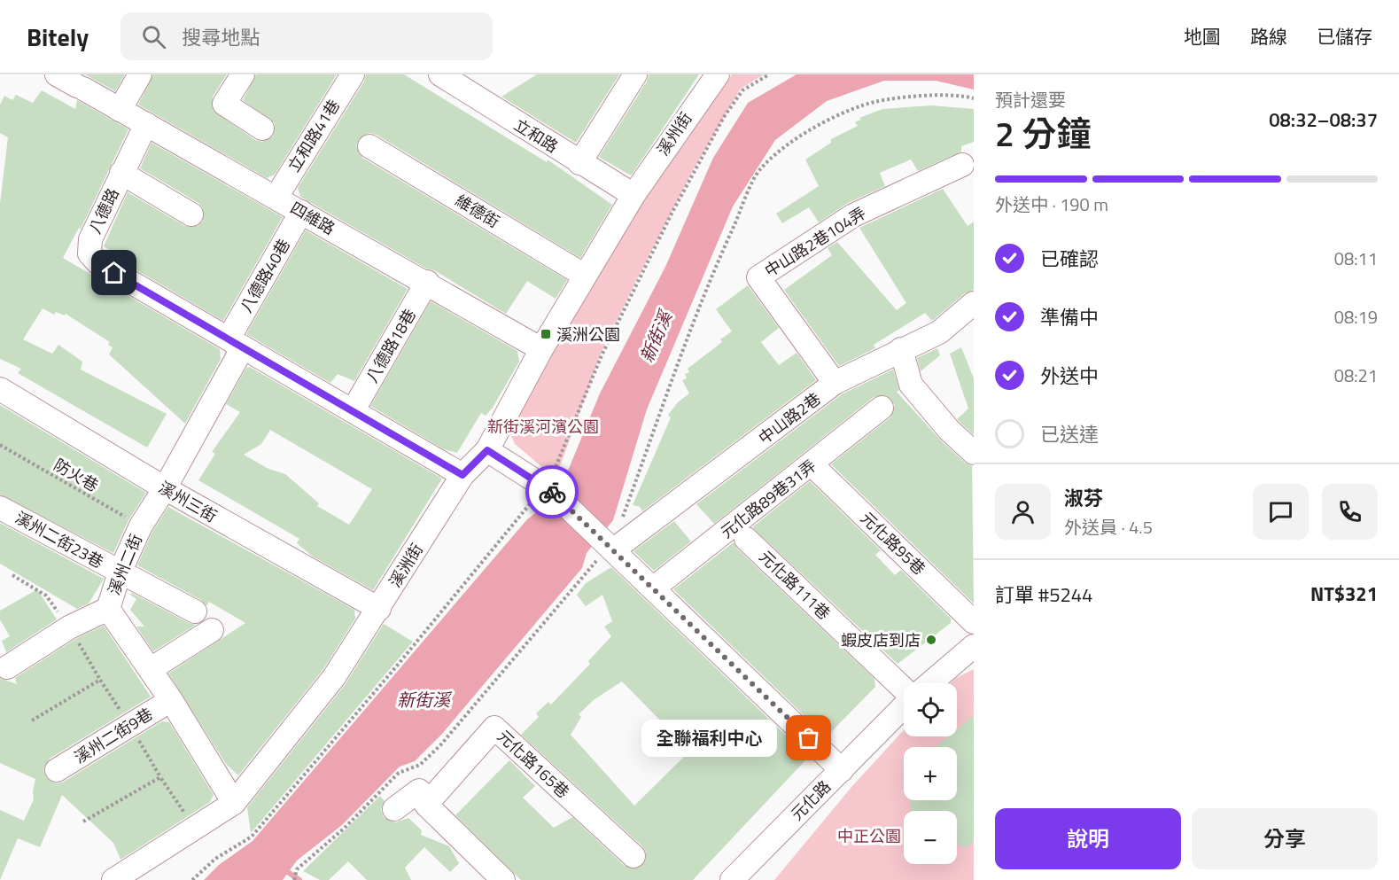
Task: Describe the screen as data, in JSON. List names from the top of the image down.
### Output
{
  "streets": {
    "street": [
      "溪州街",
      "立和路41巷",
      "立和路",
      "八德路",
      "維德街",
      "四維路",
      "中山路2巷104弄",
      "八德路40巷",
      "八德路18巷",
      "中山路2巷",
      "元化路89巷31弄",
      "溪州三街",
      "溪州二街23巷",
      "元化路95巷",
      "溪州二街",
      "溪洲街",
      "元化路111巷",
      "溪州二街9巷",
      "元化路165巷",
      "元化路"
    ],
    "path": ["防火巷"]
  },
  "crossings": [
    ["溪州街", "立和路"],
    ["溪州街", "溪洲街"],
    ["立和路41巷", "四維路"],
    ["立和路", "溪洲街"],
    ["八德路", "四維路"],
    ["八德路", "八德路40巷"],
    ["八德路", "八德路18巷"],
    ["八德路", "溪州二街"],
    ["八德路", "溪洲街"],
    ["維德街", "溪洲街"],
    ["四維路", "八德路40巷"],
    ["四維路", "八德路18巷"],
    ["四維路", "溪洲街"],
    ["中山路2巷104弄", "中山路2巷"],
    ["八德路40巷", "溪州二街"],
    ["防火巷", "溪州二街"],
    ["元化路89巷31弄", "元化路95巷"],
    ["溪州三街", "溪州二街"],
    ["溪州三街", "溪洲街"],
    ["溪州二街23巷", "溪州二街"],
    ["溪州二街", "溪洲街"],
    ["溪州二街", "溪州二街9巷"]
  ],
  "water": ["新街溪"],
  "parks": ["新街溪河濱公園", "中正公園"],
  "places": {
    "transit": ["溪洲公園"],
    "other": ["蝦皮店到店", "全聯福利中心"]
  },
  "page": {
    "header": "Bitely",
    "search": "搜尋地點",
    "nav": ["地圖", "路線", "已儲存"],
    "heading": ["2 分鐘", "預計還要", "08:32–08:37"],
    "panel": [
      "淑芬",
      "外送員 · 4.5",
      "訂單 #5244",
      "NT$321"
    ],
    "bar": "外送中 · 190 m",
    "list": [
      ["已確認", "08:11"],
      ["準備中", "08:19"],
      ["外送中", "08:21"],
      "已送達"
    ],
    "map_buttons": ["+", "−"],
    "bubble": "全聯福利中心",
    "buttons": ["說明", "分享"]
  }
}
